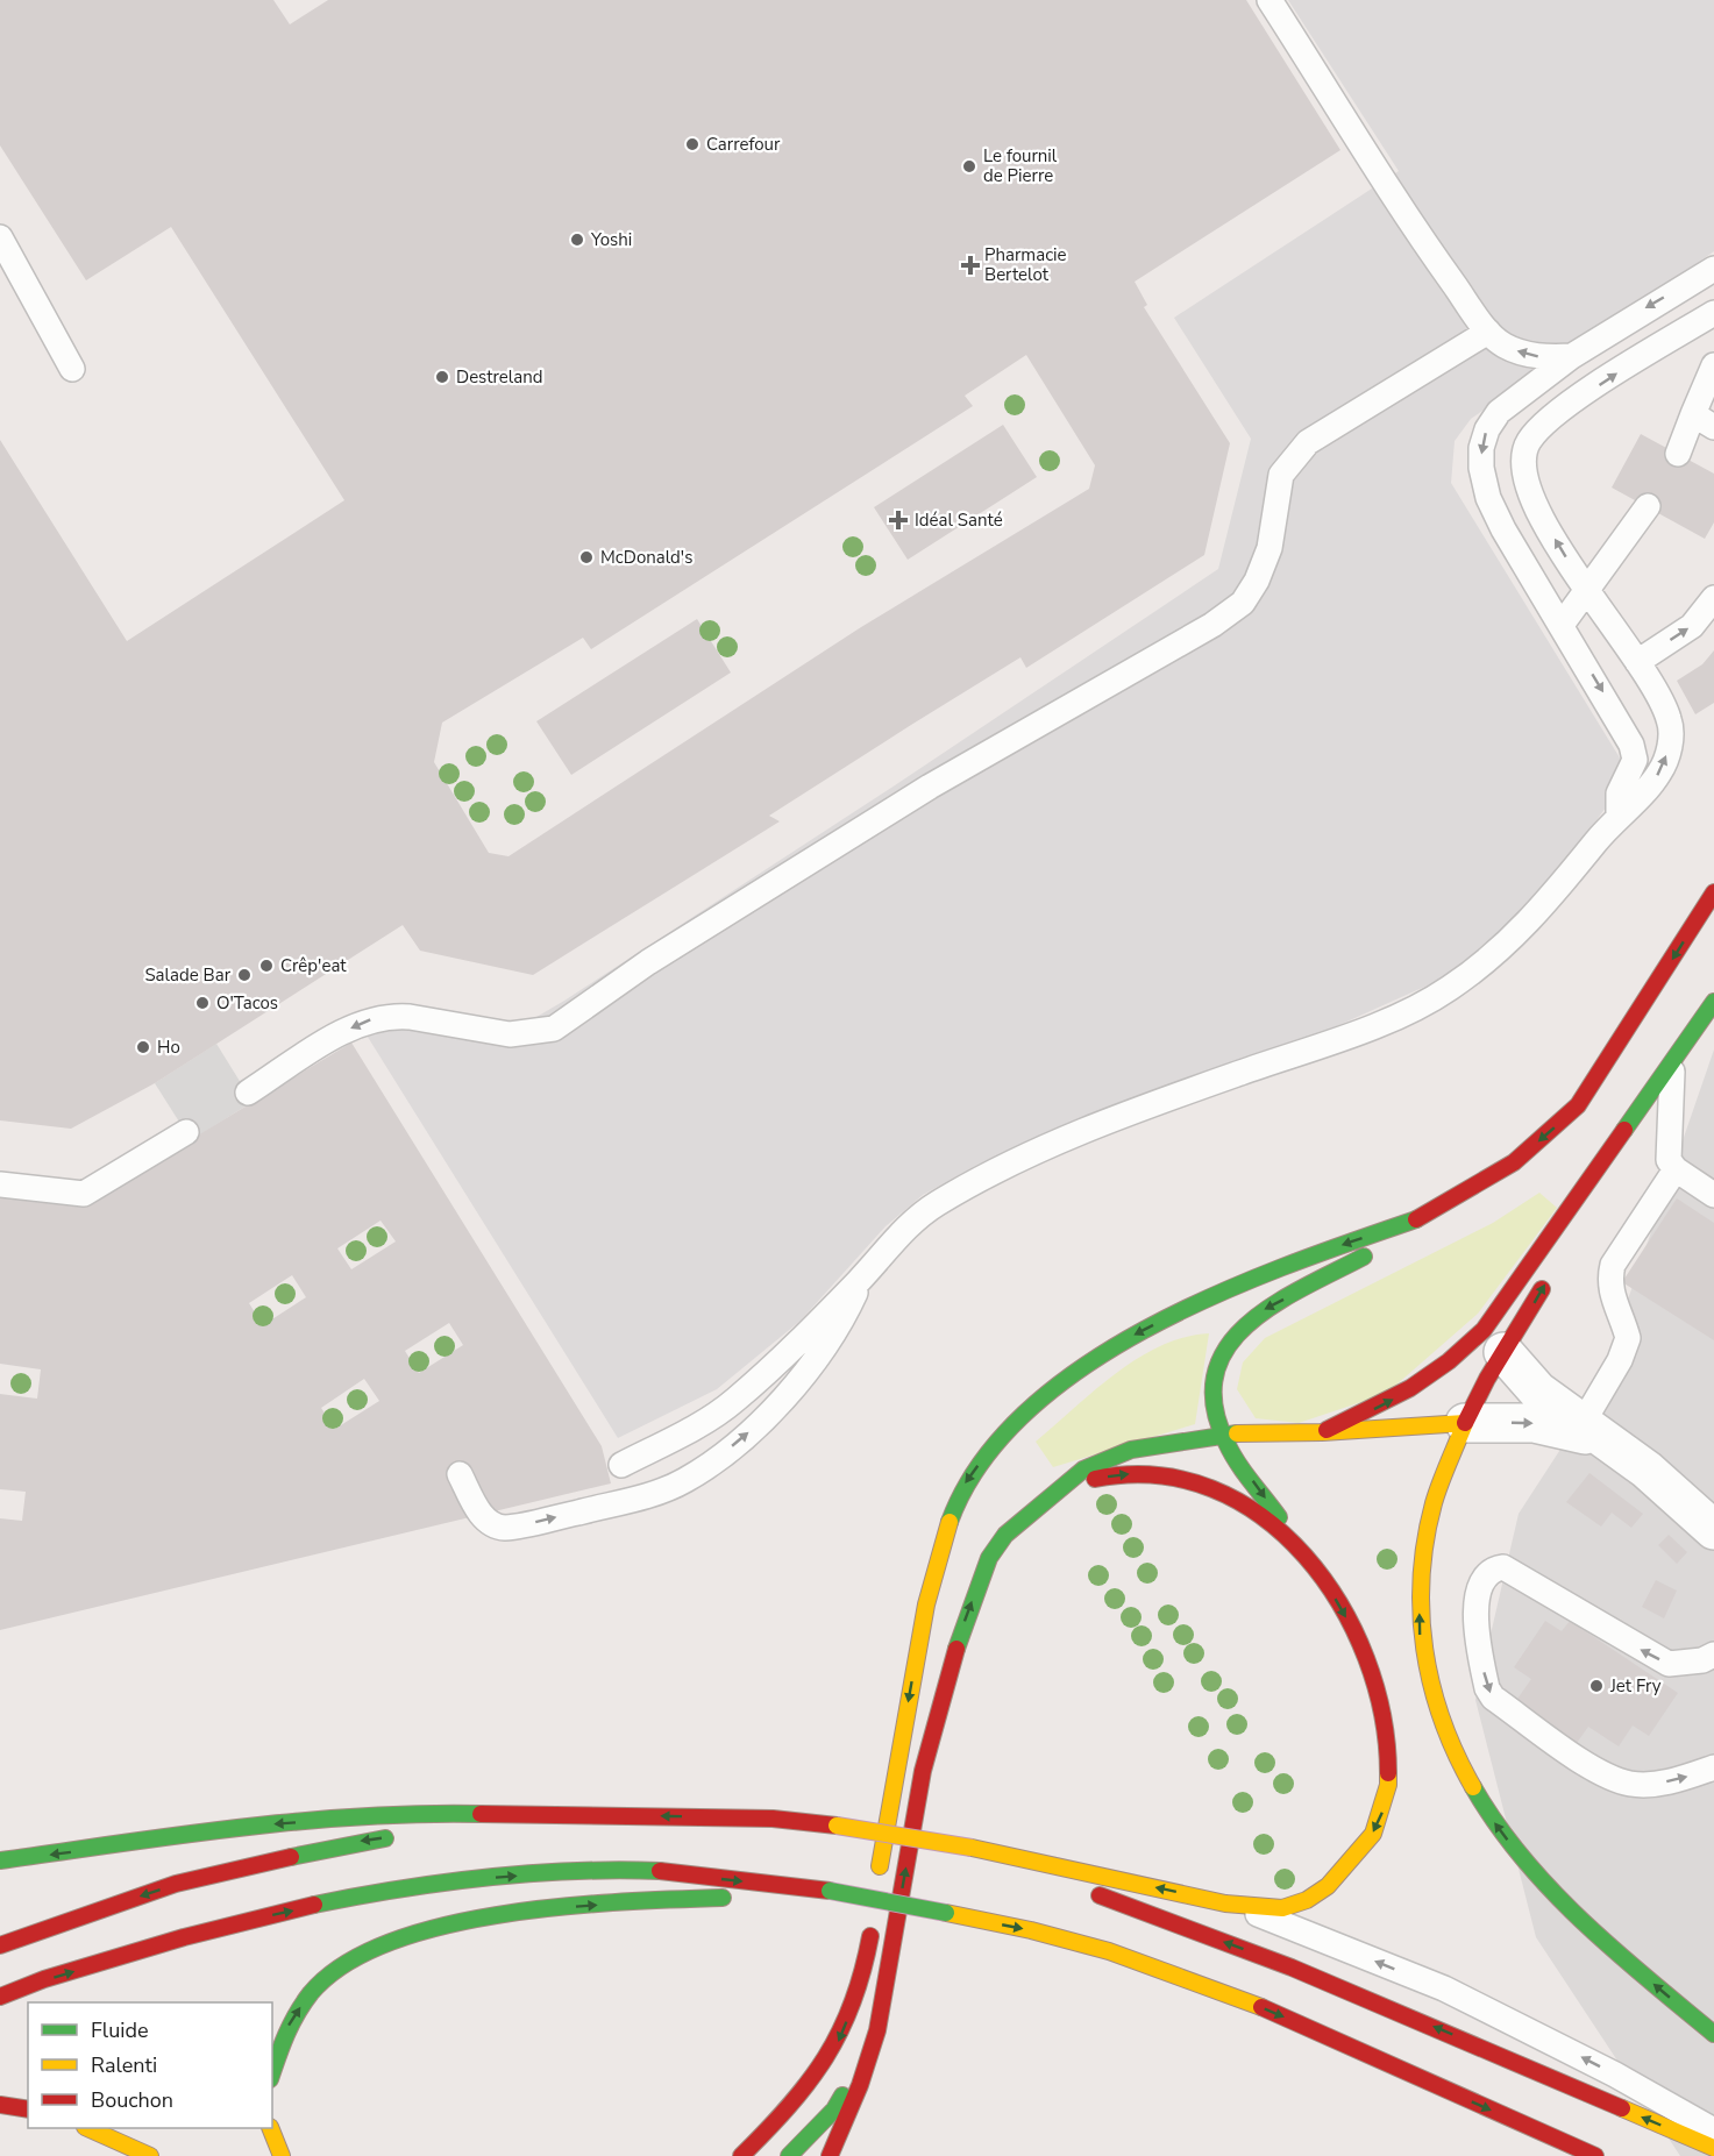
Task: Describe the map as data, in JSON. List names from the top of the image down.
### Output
{
  "places": {
    "other": [
      "Carrefour",
      "Le fournil de Pierre",
      "Yoshi",
      "Destreland",
      "McDonald's",
      "Crêp'eat",
      "Salade Bar",
      "O'Tacos",
      "Ho",
      "Jet Fry"
    ],
    "health": ["Pharmacie Bertelot", "Idéal Santé"]
  },
  "legend": ["Fluide", "Ralenti", "Bouchon"]
}
